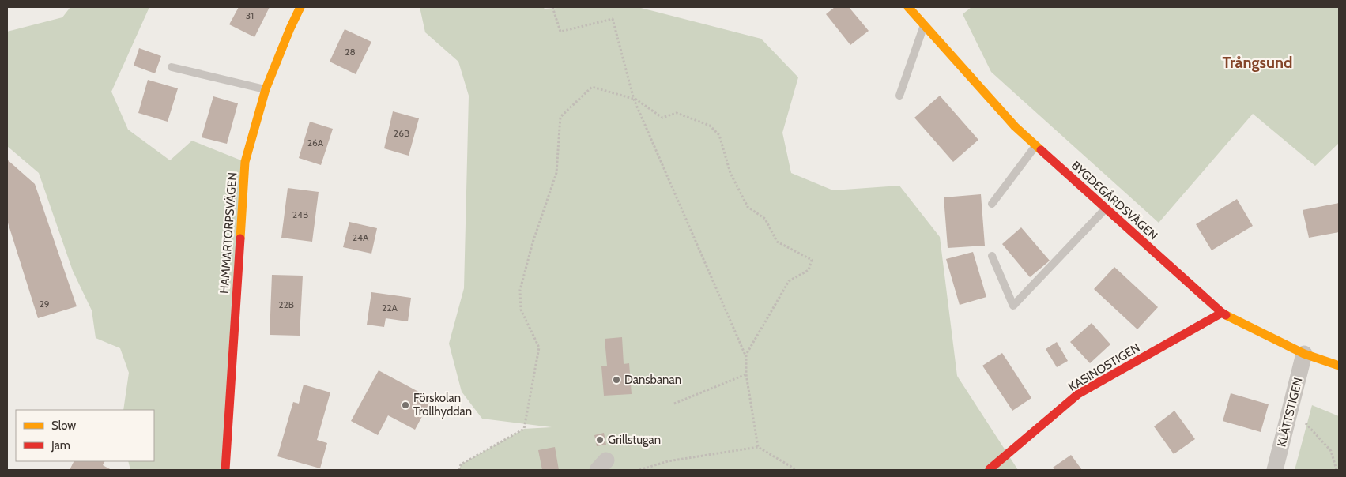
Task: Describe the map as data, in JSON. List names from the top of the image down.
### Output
{
  "streets": {
    "street": [
      "BYGDEGÅRDSVÄGEN",
      "HAMMARTORPSVÄGEN",
      "KASINOSTIGEN",
      "KLÄTTSTIGEN"
    ]
  },
  "crossings": [
    ["BYGDEGÅRDSVÄGEN", "KASINOSTIGEN"],
    ["BYGDEGÅRDSVÄGEN", "KLÄTTSTIGEN"]
  ],
  "districts": ["Trångsund"],
  "places": ["Dansbanan", "Förskolan Trollhyddan", "Grillstugan"],
  "house_numbers": [
    "31",
    "28",
    "26B",
    "26A",
    "24B",
    "24A",
    "29",
    "22B",
    "22A"
  ],
  "legend": ["Slow", "Jam"]
}
